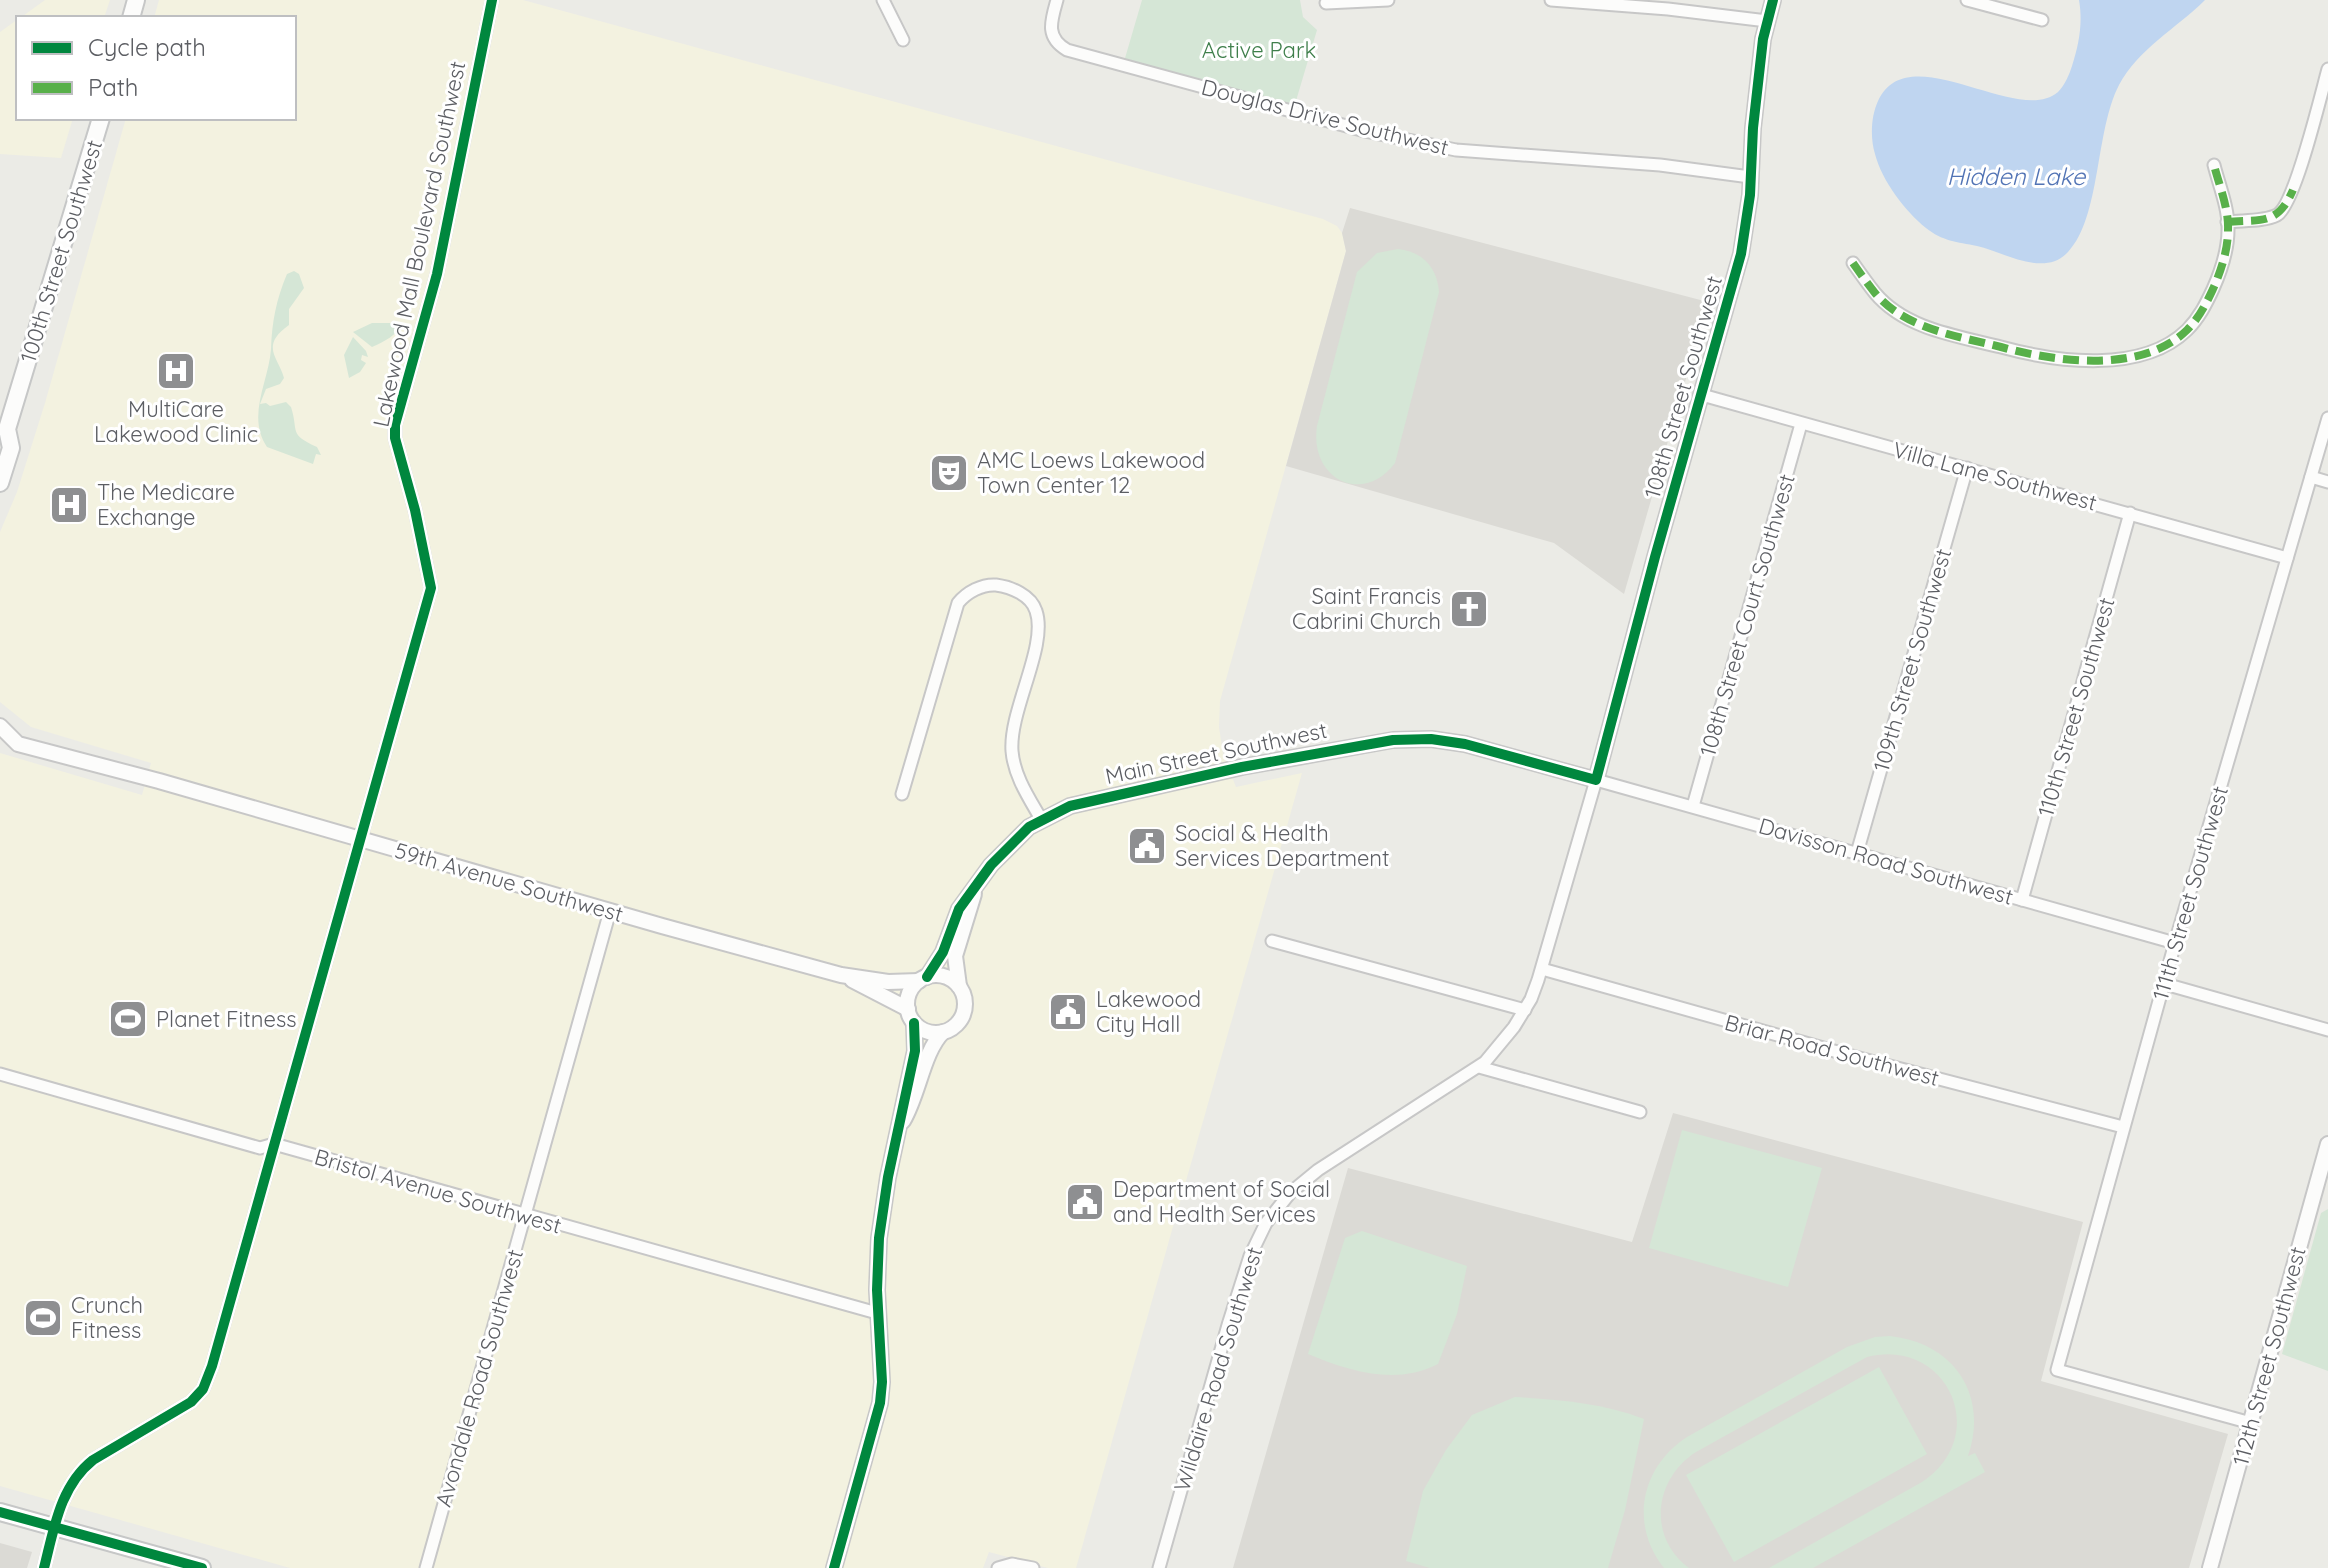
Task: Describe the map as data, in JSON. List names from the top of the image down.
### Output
{
  "streets": {
    "main road": ["100th Street Southwest"],
    "street": [
      "Douglas Drive Southwest",
      "Lakewood Mall Boulevard Southwest",
      "108th Street Southwest",
      "Villa Lane Southwest",
      "108th Street Court Southwest",
      "109th Street Southwest",
      "110th Street Southwest",
      "Main Street Southwest",
      "Davisson Road Southwest",
      "59th Avenue Southwest",
      "111th Street Southwest",
      "Briar Road Southwest",
      "Bristol Avenue Southwest",
      "112th Street Southwest",
      "Wildaire Road Southwest",
      "Avondale Road Southwest"
    ]
  },
  "crossings": [
    ["Douglas Drive Southwest", "108th Street Southwest"],
    ["Lakewood Mall Boulevard Southwest", "59th Avenue Southwest"],
    ["Lakewood Mall Boulevard Southwest", "Bristol Avenue Southwest"],
    ["108th Street Southwest", "Villa Lane Southwest"],
    ["108th Street Southwest", "Main Street Southwest"],
    ["108th Street Southwest", "Davisson Road Southwest"],
    ["108th Street Southwest", "Wildaire Road Southwest"],
    ["Villa Lane Southwest", "108th Street Court Southwest"],
    ["Villa Lane Southwest", "109th Street Southwest"],
    ["Villa Lane Southwest", "110th Street Southwest"],
    ["Villa Lane Southwest", "111th Street Southwest"],
    ["108th Street Court Southwest", "Davisson Road Southwest"],
    ["109th Street Southwest", "Davisson Road Southwest"],
    ["110th Street Southwest", "Davisson Road Southwest"],
    ["Main Street Southwest", "Davisson Road Southwest"],
    ["Main Street Southwest", "59th Avenue Southwest"],
    ["Main Street Southwest", "Wildaire Road Southwest"],
    ["Davisson Road Southwest", "111th Street Southwest"],
    ["Davisson Road Southwest", "Wildaire Road Southwest"],
    ["59th Avenue Southwest", "Avondale Road Southwest"],
    ["111th Street Southwest", "Briar Road Southwest"],
    ["111th Street Southwest", "112th Street Southwest"],
    ["Briar Road Southwest", "Wildaire Road Southwest"],
    ["Bristol Avenue Southwest", "Avondale Road Southwest"]
  ],
  "water": ["Hidden Lake"],
  "parks": ["Active Park"],
  "places": {
    "hospital": ["MultiCare Lakewood Clinic", "The Medicare Exchange"],
    "theatre": ["AMC Loews Lakewood Town Center 12"],
    "church": ["Saint Francis Cabrini Church"],
    "public building": ["Social & Health Services Department", "Lakewood City Hall", "Department of Social and Health Services"],
    "sports": ["Planet Fitness", "Crunch Fitness"]
  },
  "legend": ["Cycle path", "Path"]
}
